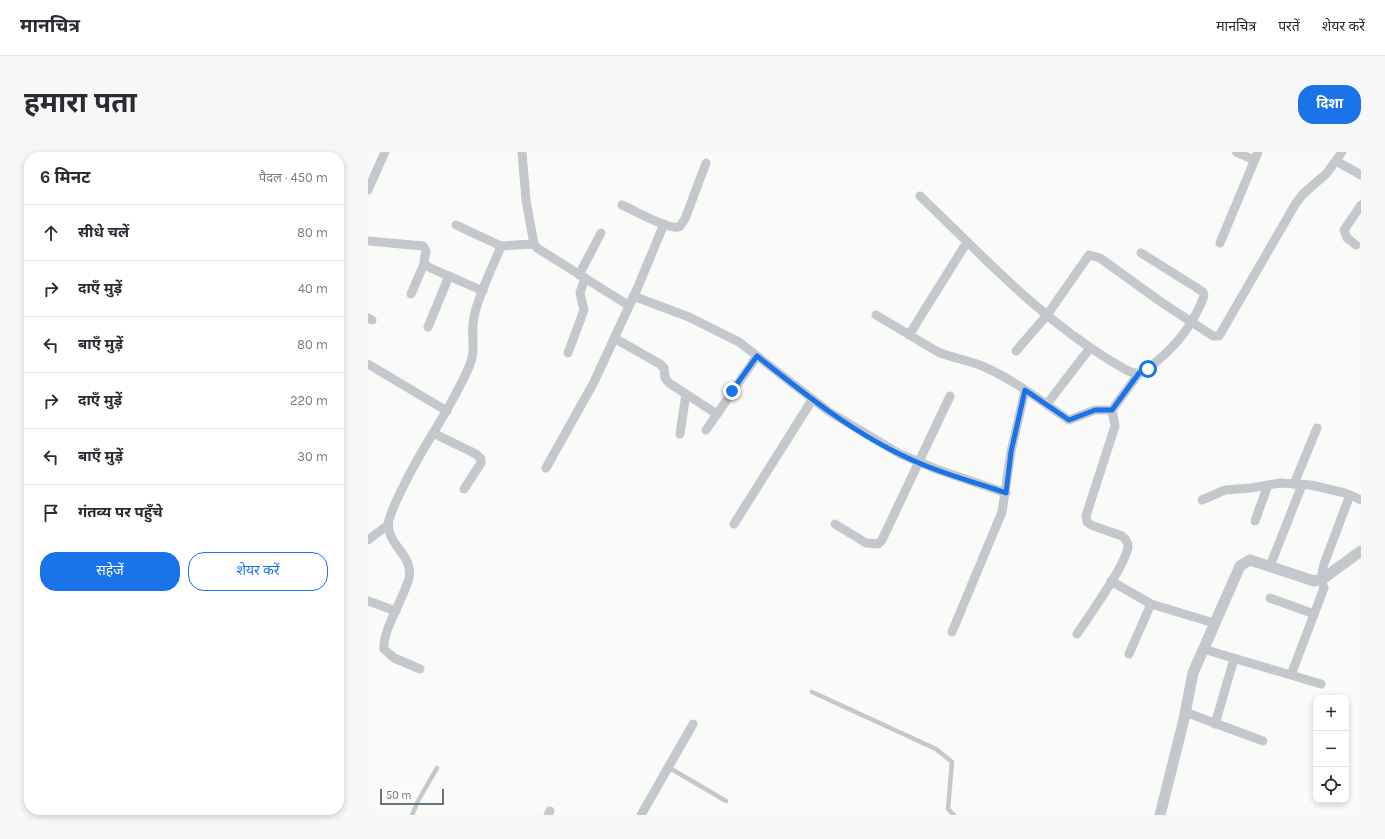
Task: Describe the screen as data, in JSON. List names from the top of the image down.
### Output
{
  "scale_bar": "50 m",
  "page": {
    "header": "मानचित्र",
    "nav": ["मानचित्र", "परतें", "शेयर करें"],
    "buttons": [
      "दिशा",
      ["सहेजें", "शेयर करें"]
    ],
    "title": "हमारा पता",
    "heading": ["6 मिनट", "पैदल · 450 m"],
    "list": [
      ["सीधे चलें", "80 m"],
      ["दाएँ मुड़ें", "40 m"],
      ["बाएँ मुड़ें", "80 m"],
      ["दाएँ मुड़ें", "220 m"],
      ["बाएँ मुड़ें", "30 m"],
      "गंतव्य पर पहुँचे"
    ],
    "map_buttons": ["+", "−"],
    "scale": "50 m"
  }
}
